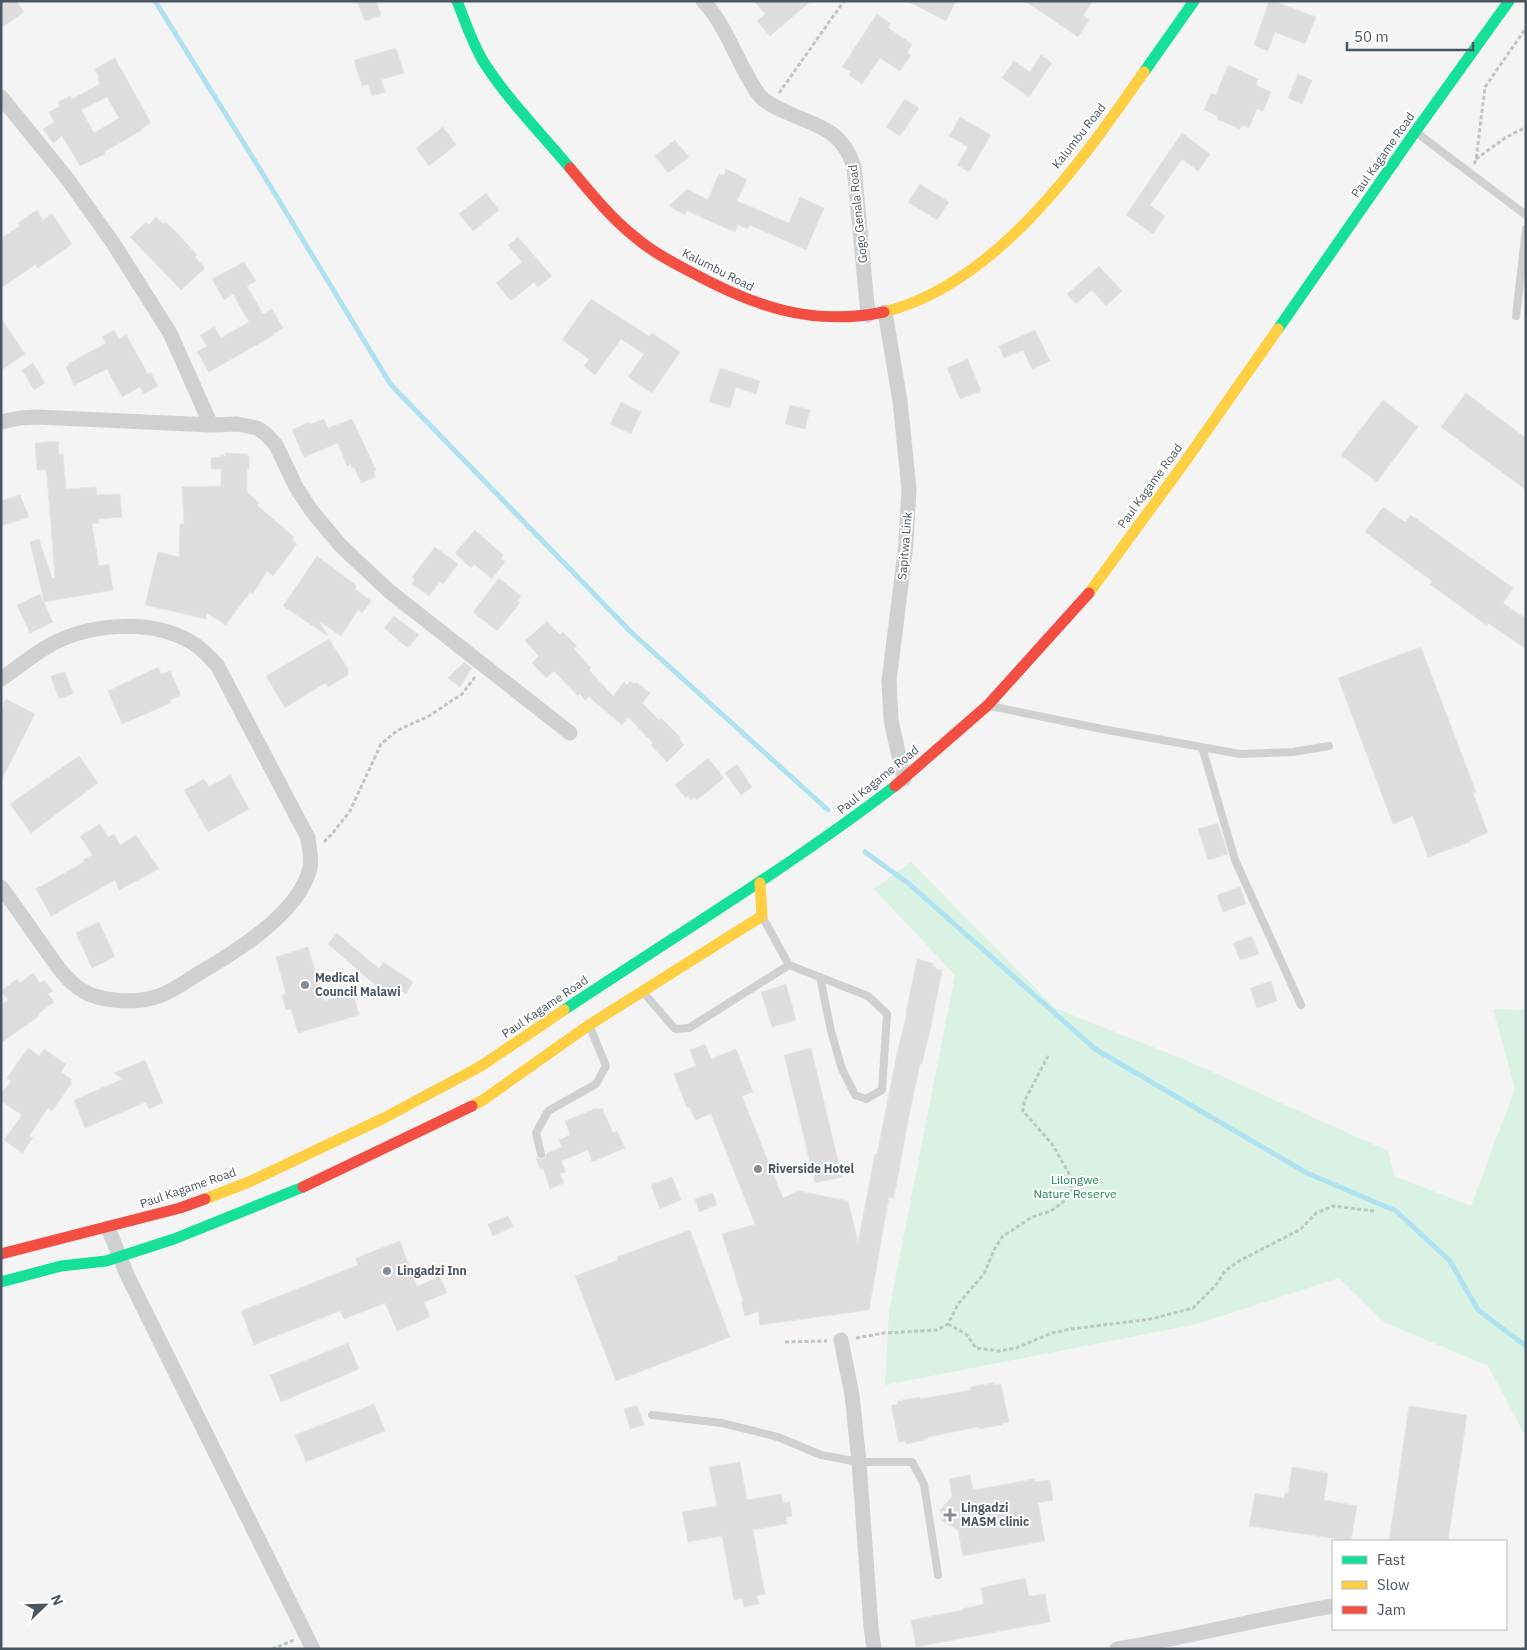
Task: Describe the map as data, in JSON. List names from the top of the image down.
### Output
{
  "streets": {
    "street": [
      "Kalumbu Road",
      "Paul Kagame Road",
      "Gogo Genala Road",
      "Sapitwa Link"
    ]
  },
  "crossings": [
    ["Kalumbu Road", "Gogo Genala Road"],
    ["Kalumbu Road", "Sapitwa Link"],
    ["Paul Kagame Road", "Sapitwa Link"]
  ],
  "parks": ["Lilongwe Nature Reserve"],
  "places": {
    "other": ["Medical Council Malawi", "Riverside Hotel", "Lingadzi Inn"],
    "health": ["Lingadzi MASM clinic"]
  },
  "legend": ["Fast", "Slow", "Jam"],
  "scale_bar": "50 m",
  "north": "top right"
}
